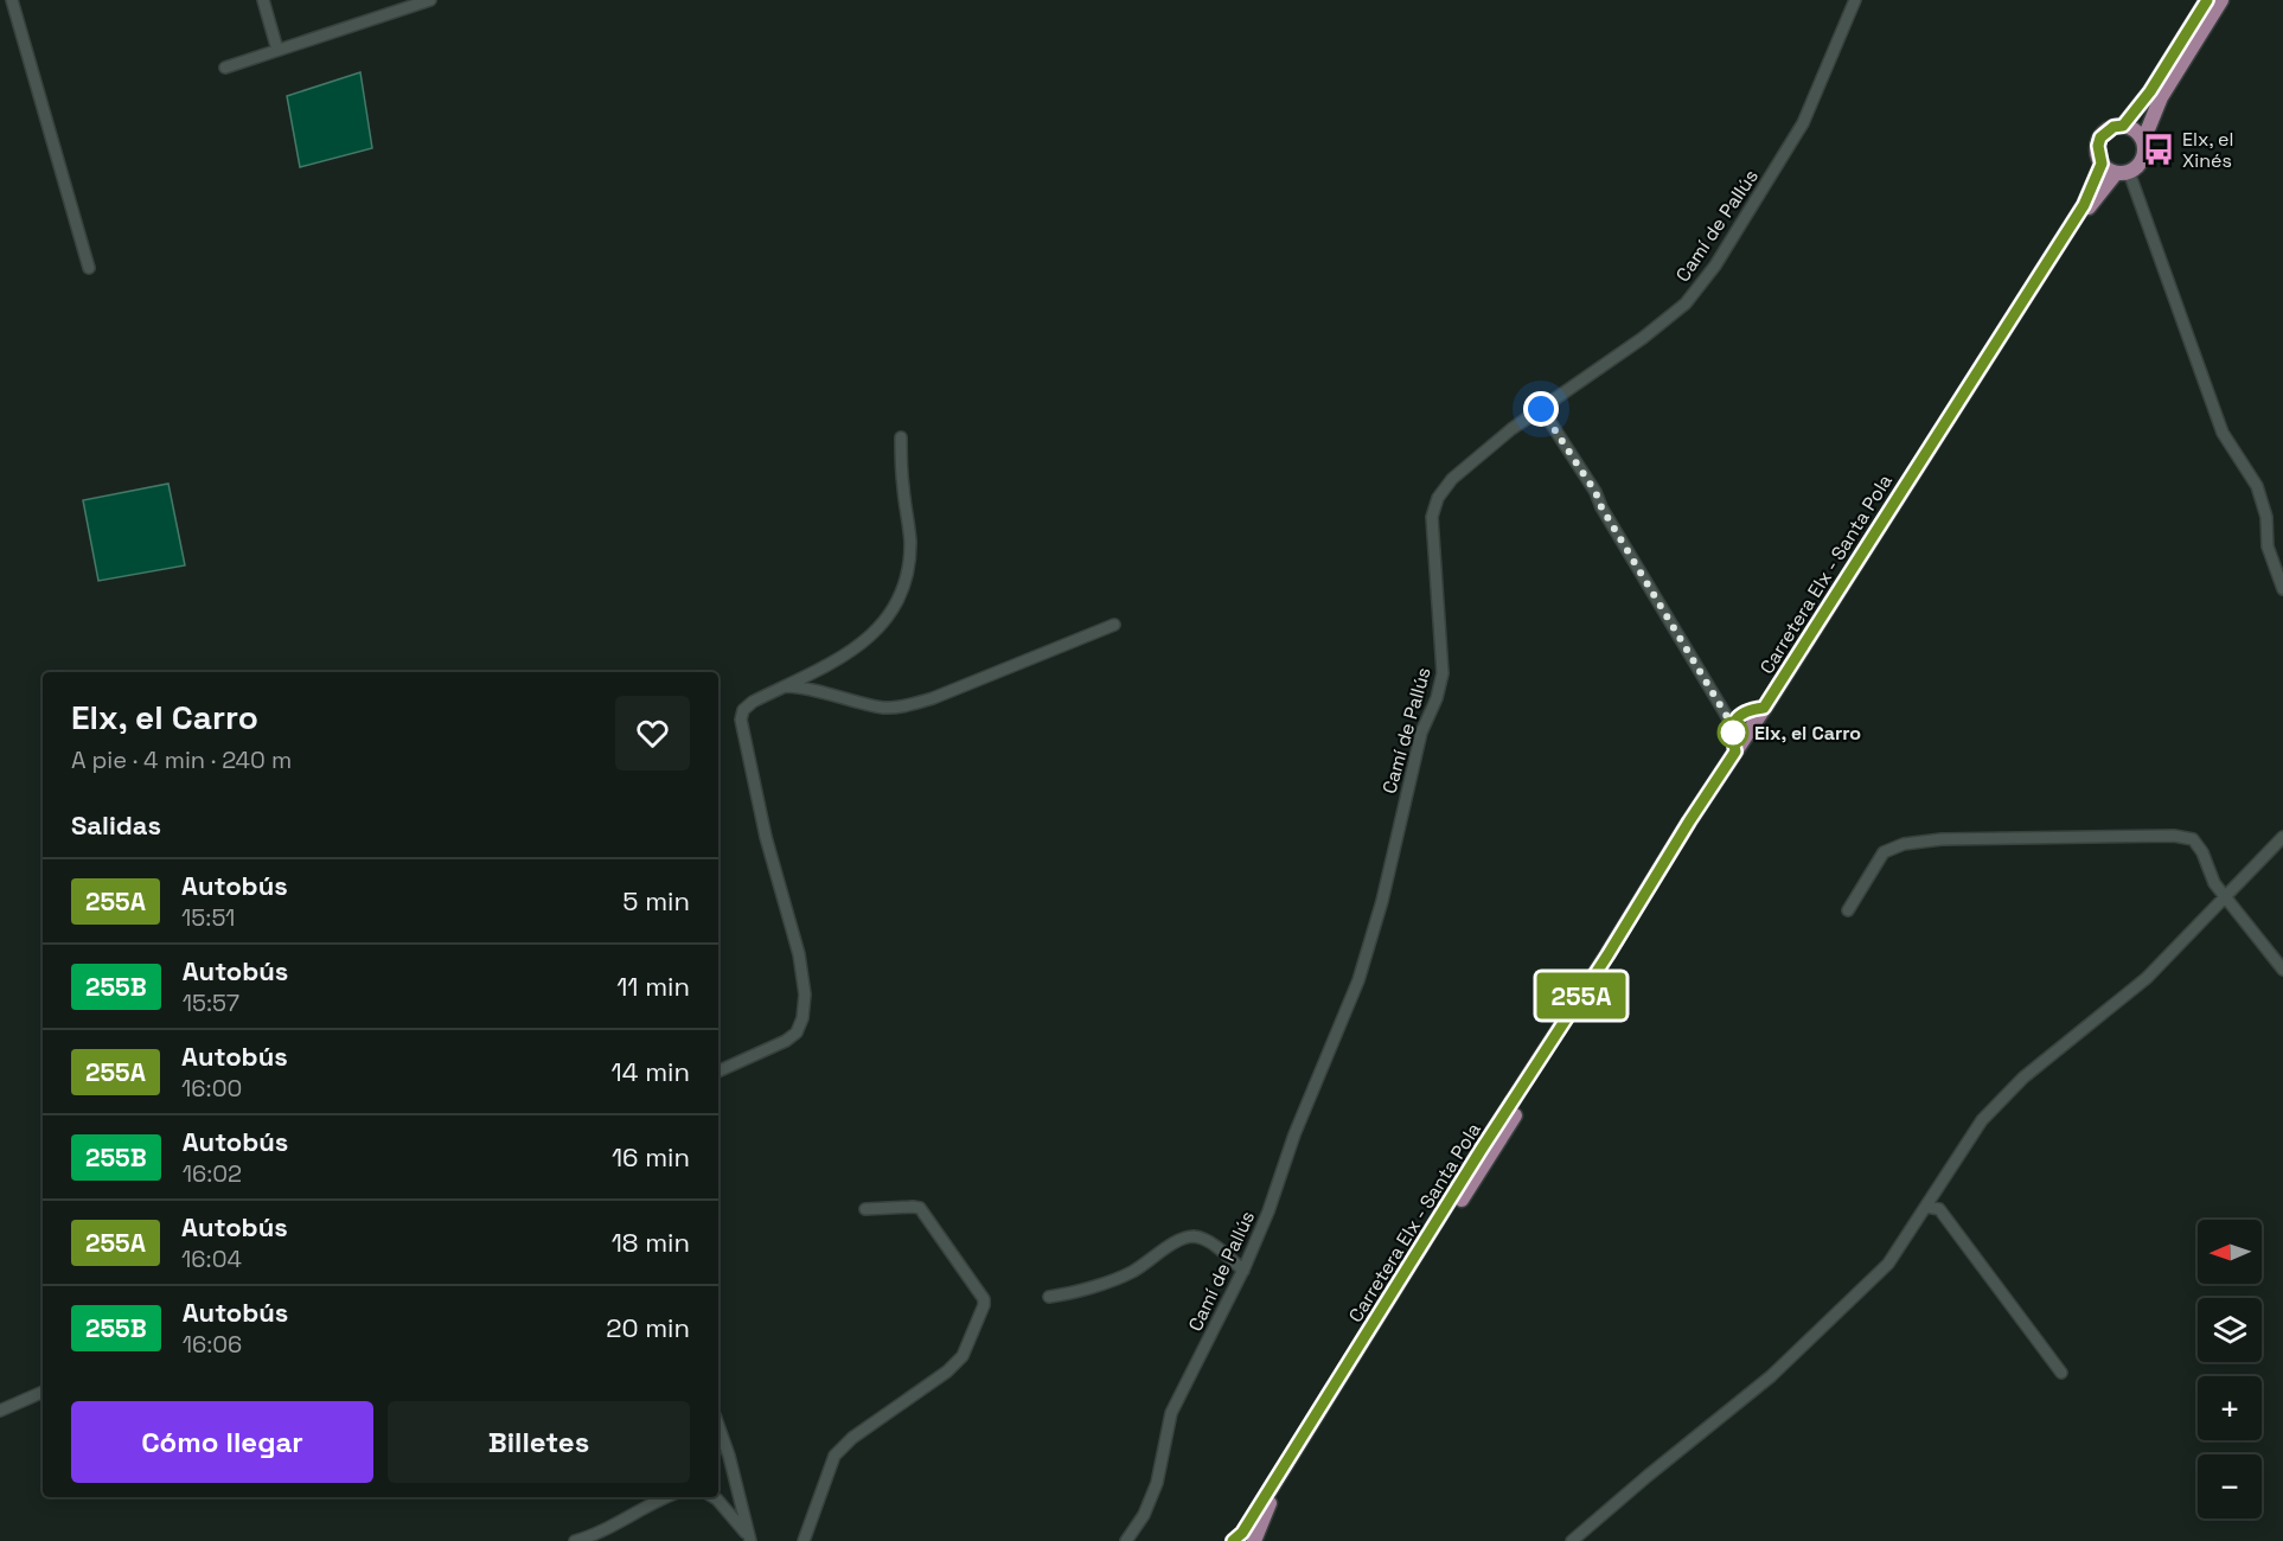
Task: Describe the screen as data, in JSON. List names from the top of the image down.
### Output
{
  "streets": {
    "main road": ["Carretera Elx - Santa Pola"],
    "street": ["Camí de Pallús"]
  },
  "places": {
    "bus stop": ["Elx, el Xinés"],
    "other": ["Elx, el Carro"]
  },
  "lines": ["bus line 255A"],
  "north": "left",
  "page": {
    "on_map": "255A",
    "heading": [
      ["Elx, el Carro", "A pie · 4 min · 240 m"],
      "Salidas"
    ],
    "list": [
      {
        "mark": "255A",
        "name": "Autobús",
        "note": "15:51",
        "value": "5 min"
      },
      {
        "mark": "255B",
        "name": "Autobús",
        "note": "15:57",
        "value": "11 min"
      },
      {
        "mark": "255A",
        "name": "Autobús",
        "note": "16:00",
        "value": "14 min"
      },
      {
        "mark": "255B",
        "name": "Autobús",
        "note": "16:02",
        "value": "16 min"
      },
      {
        "mark": "255A",
        "name": "Autobús",
        "note": "16:04",
        "value": "18 min"
      },
      {
        "mark": "255B",
        "name": "Autobús",
        "note": "16:06",
        "value": "20 min"
      }
    ],
    "map_buttons": ["+", "−"],
    "buttons": ["Cómo llegar", "Billetes"]
  }
}
